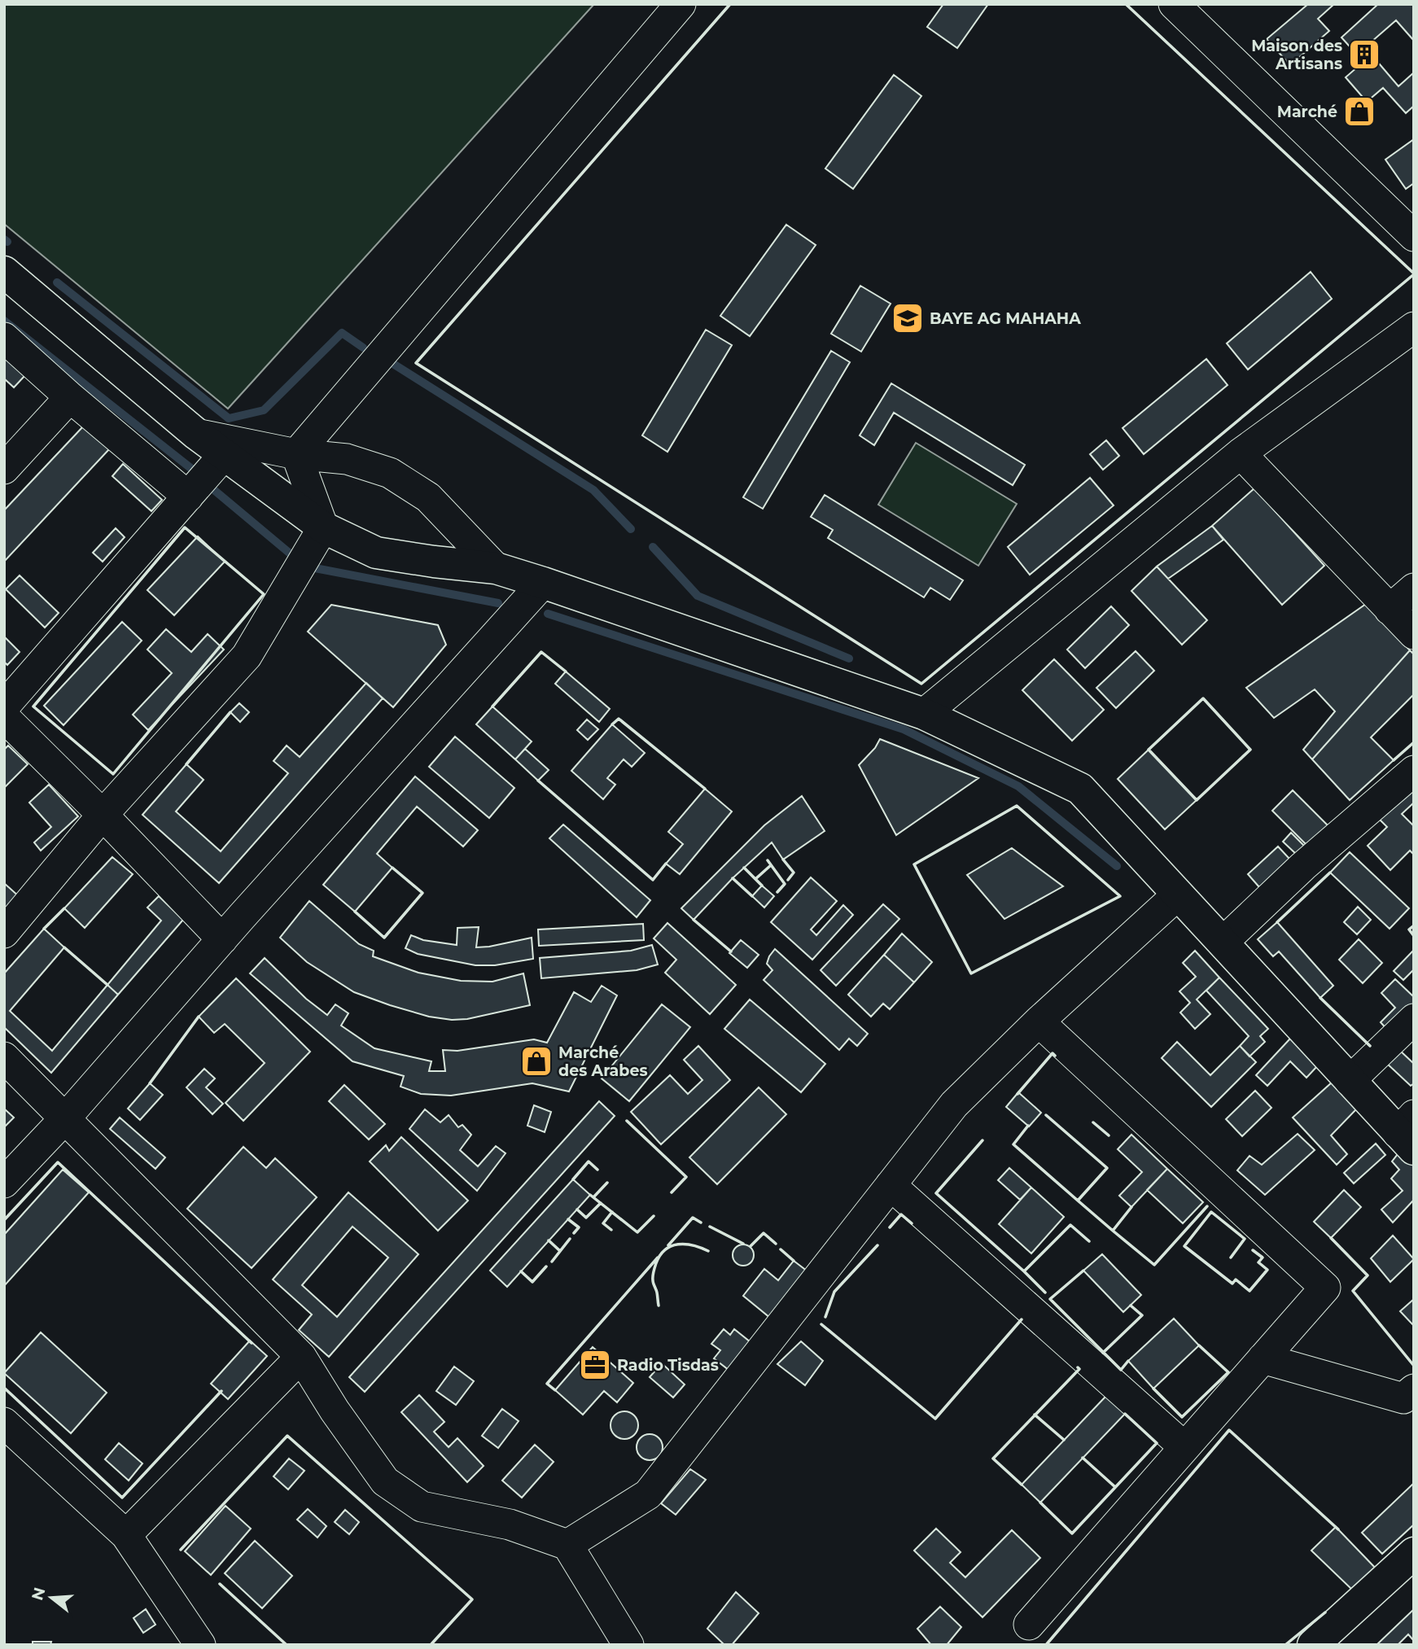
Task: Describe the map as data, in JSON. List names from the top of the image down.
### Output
{
  "places": {
    "building": ["Maison des Artisans"],
    "shop": ["Marché", "Marché des Arabes"],
    "school or university": ["BAYE AG MAHAHA"],
    "office": ["Radio Tisdas"]
  },
  "north": "left"
}
